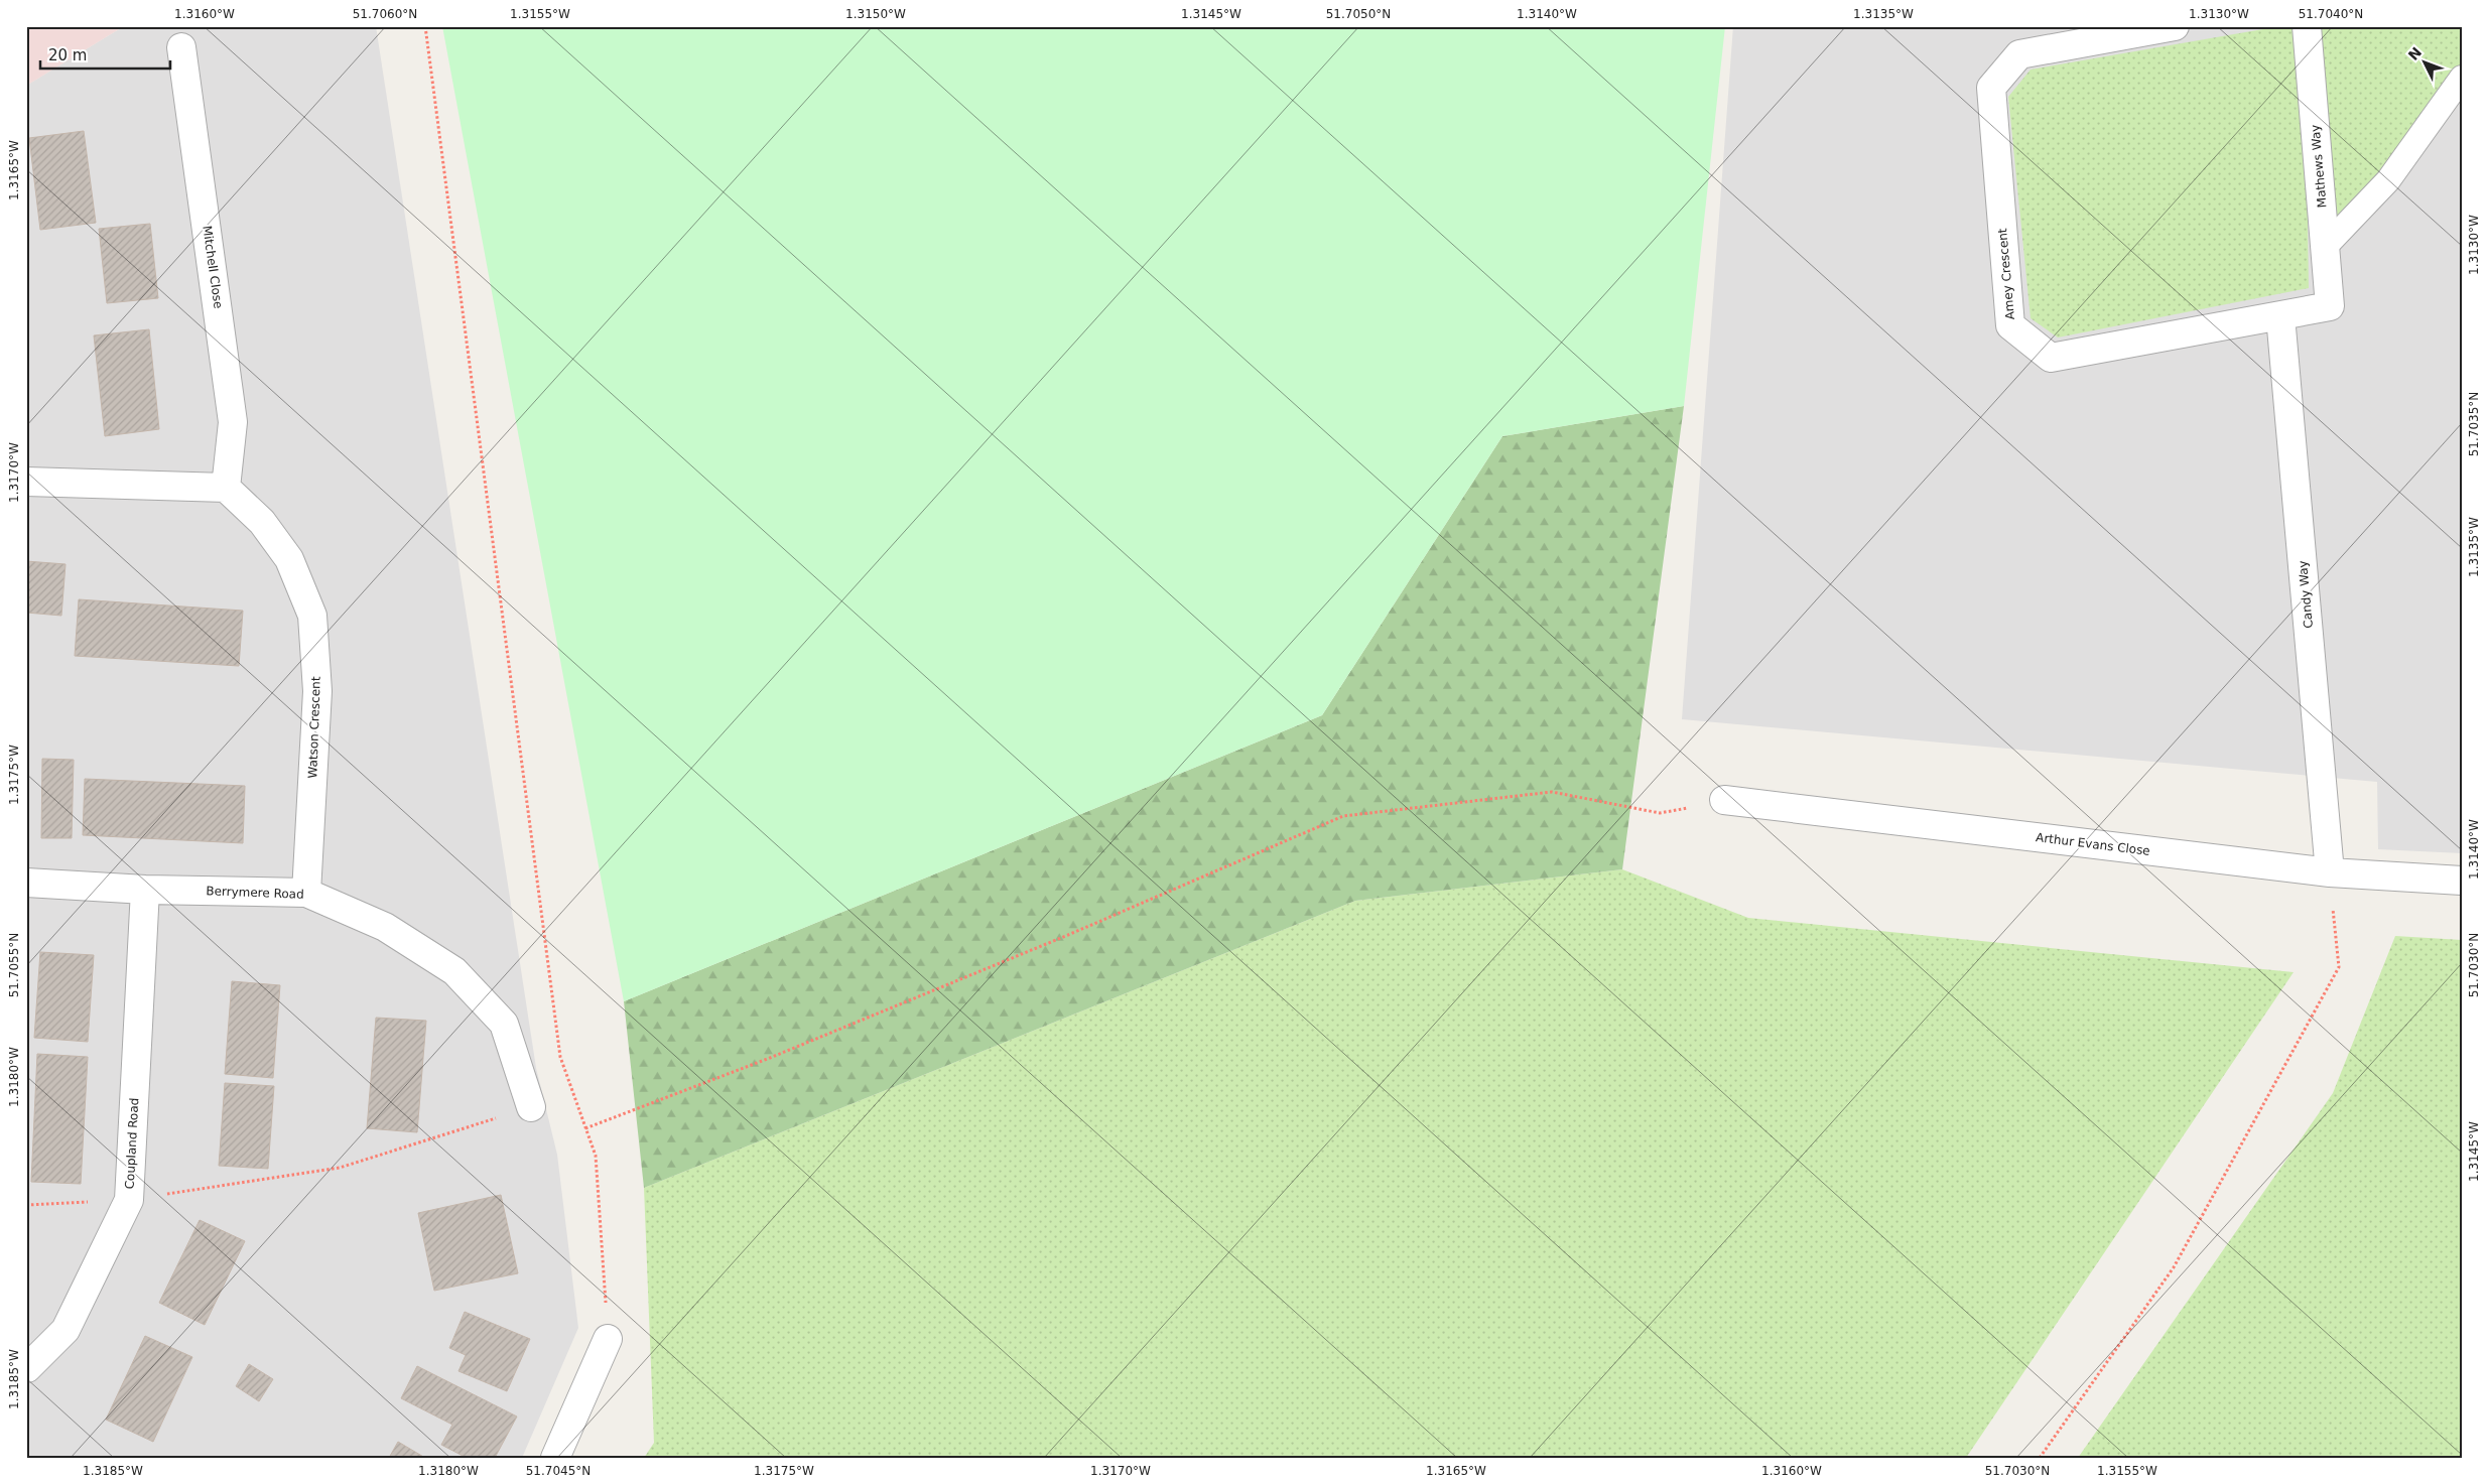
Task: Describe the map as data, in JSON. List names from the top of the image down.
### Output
{
  "streets": {
    "street": [
      "Mathews Way",
      "Mitchell Close",
      "Amey Crescent",
      "Candy Way",
      "Watson Crescent",
      "Arthur Evans Close",
      "Berrymere Road",
      "Coupland Road"
    ]
  },
  "crossings": [
    ["Mathews Way", "Amey Crescent"],
    ["Mitchell Close", "Watson Crescent"],
    ["Amey Crescent", "Candy Way"],
    ["Candy Way", "Arthur Evans Close"],
    ["Watson Crescent", "Berrymere Road"],
    ["Berrymere Road", "Coupland Road"]
  ],
  "scale_bar": "20 m",
  "north": "top left",
  "coordinates": [
    "1.3160°W",
    "51.7060°N",
    "1.3155°W",
    "1.3150°W",
    "1.3145°W",
    "51.7050°N",
    "1.3140°W",
    "1.3135°W",
    "1.3130°W",
    "51.7040°N",
    "1.3165°W",
    "51.7035°N",
    "1.3170°W",
    "1.3175°W",
    "51.7030°N",
    "51.7055°N",
    "1.3180°W",
    "1.3185°W",
    "51.7045°N"
  ]
}
